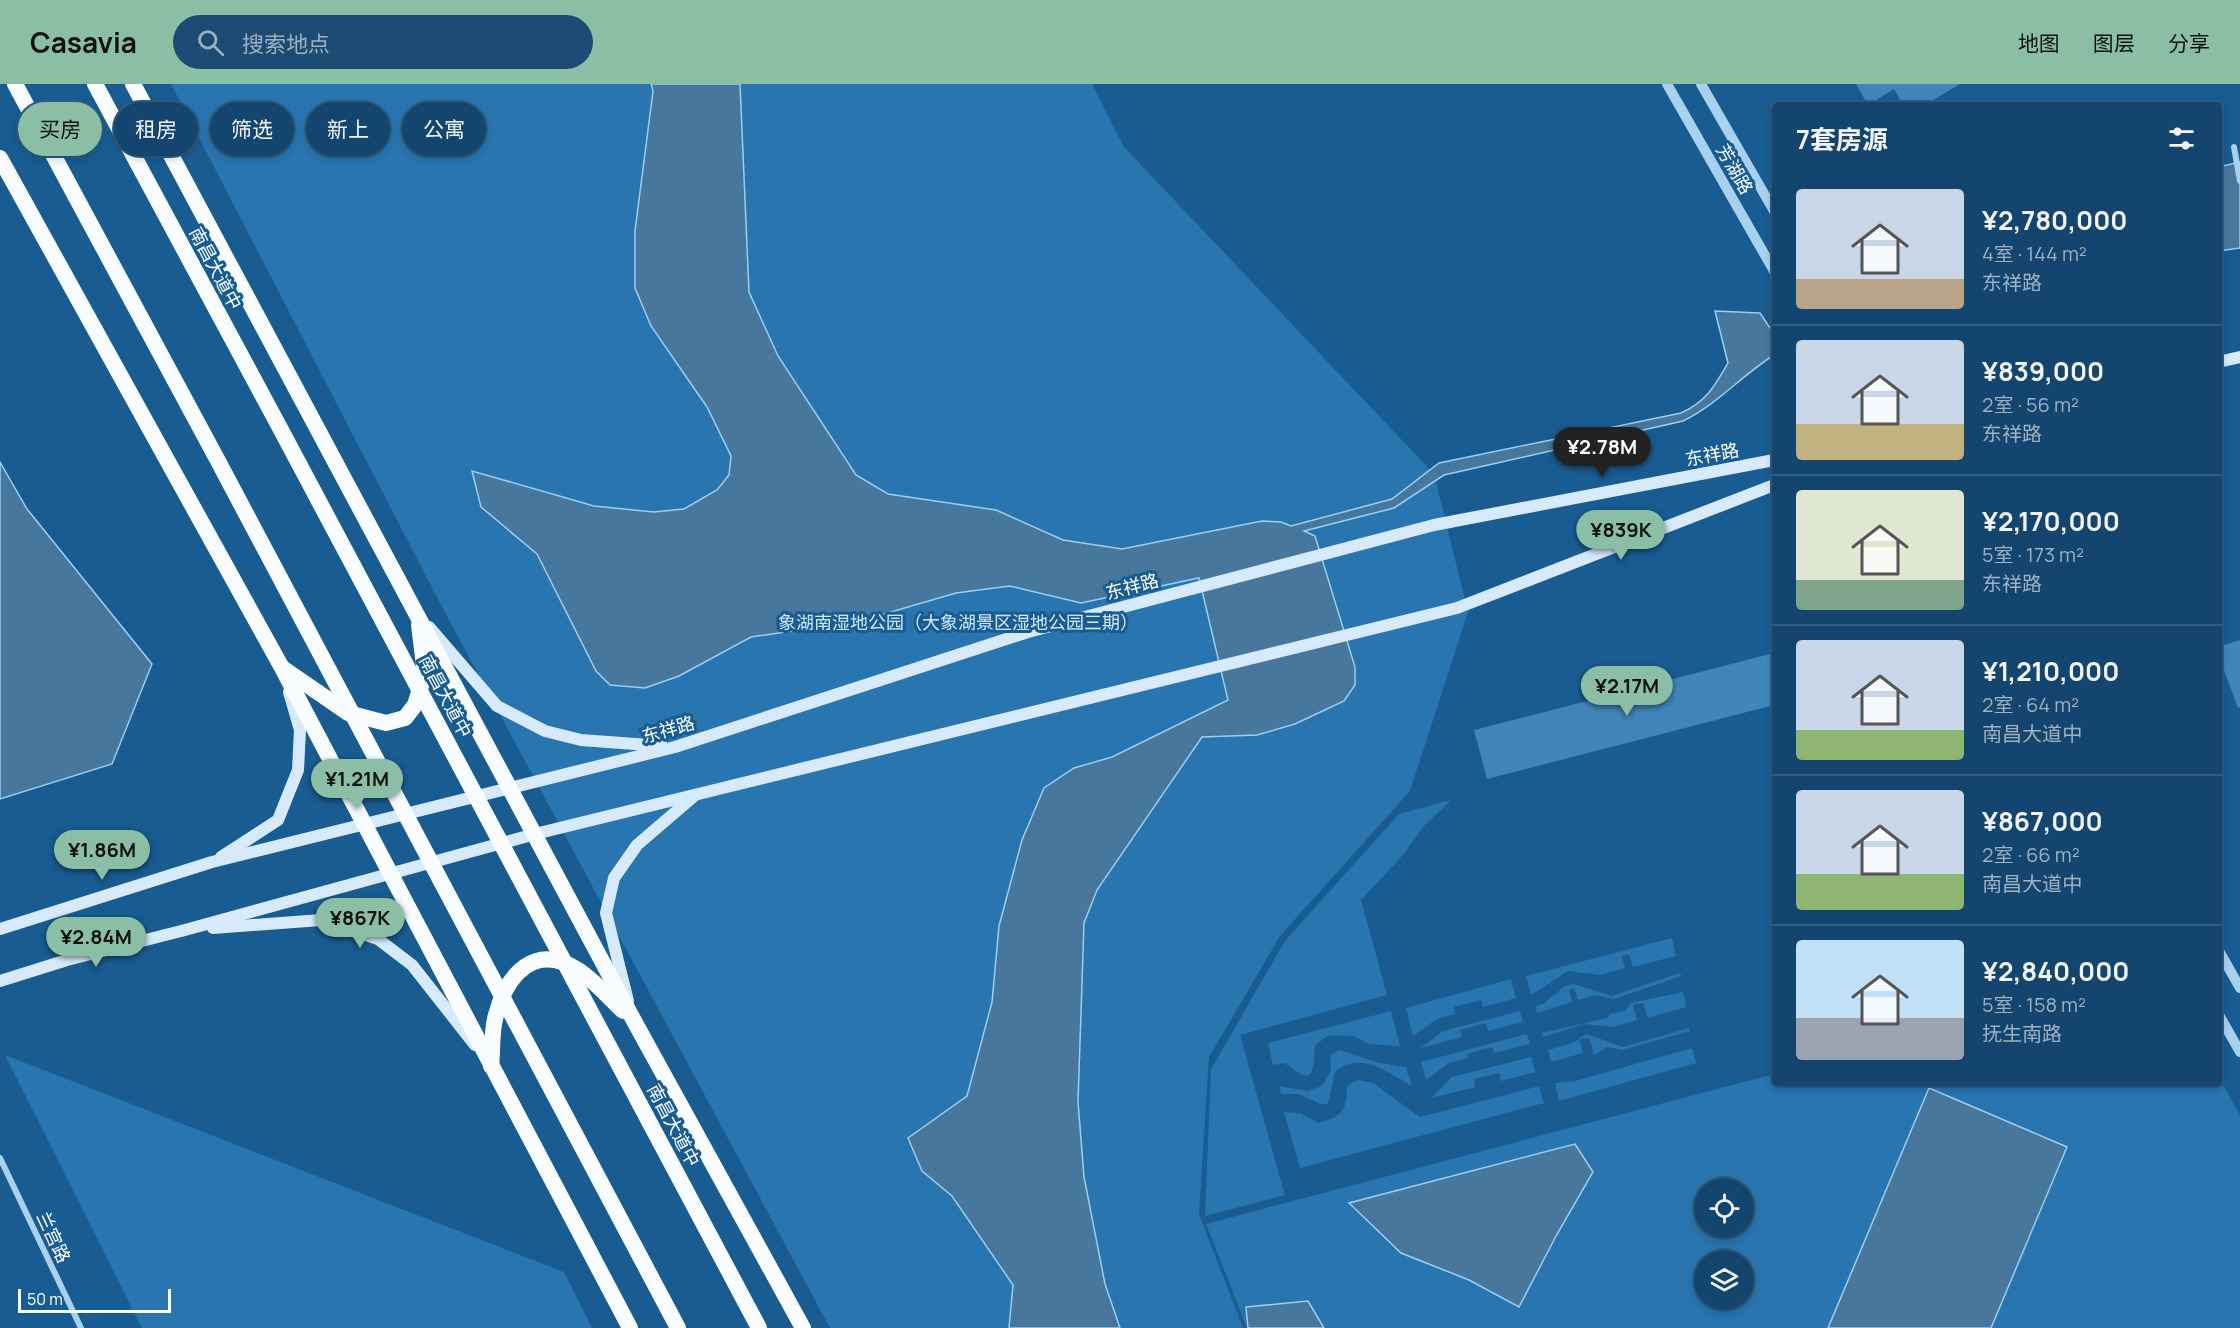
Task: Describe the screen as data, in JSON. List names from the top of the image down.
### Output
{
  "streets": {
    "highway": ["南昌大道中"],
    "main road": ["东祥路"],
    "street": ["芳湖路", "兰宫路"]
  },
  "parks": ["象湖南湿地公园（大象湖景区湿地公园三期）"],
  "scale_bar": "50 m",
  "page": {
    "header": "Casavia",
    "search": "搜索地点",
    "nav": ["地图", "图层", "分享"],
    "chip": [
      "买房",
      "租房",
      "筛选",
      "新上",
      "公寓"
    ],
    "heading": "7套房源",
    "list": [
      {
        "name": "¥2,780,000",
        "note": "4室 · 144 m² · 东祥路"
      },
      {
        "name": "¥839,000",
        "note": "2室 · 56 m² · 东祥路"
      },
      {
        "name": "¥2,170,000",
        "note": "5室 · 173 m² · 东祥路"
      },
      {
        "name": "¥1,210,000",
        "note": "2室 · 64 m² · 南昌大道中"
      },
      {
        "name": "¥867,000",
        "note": "2室 · 66 m² · 南昌大道中"
      },
      {
        "name": "¥2,840,000",
        "note": "5室 · 158 m² · 抚生南路"
      }
    ],
    "price": [
      "¥2.78M",
      "¥839K",
      "¥2.17M",
      "¥1.21M",
      "¥1.86M",
      "¥867K",
      "¥2.84M"
    ],
    "scale": "50 m"
  }
}
